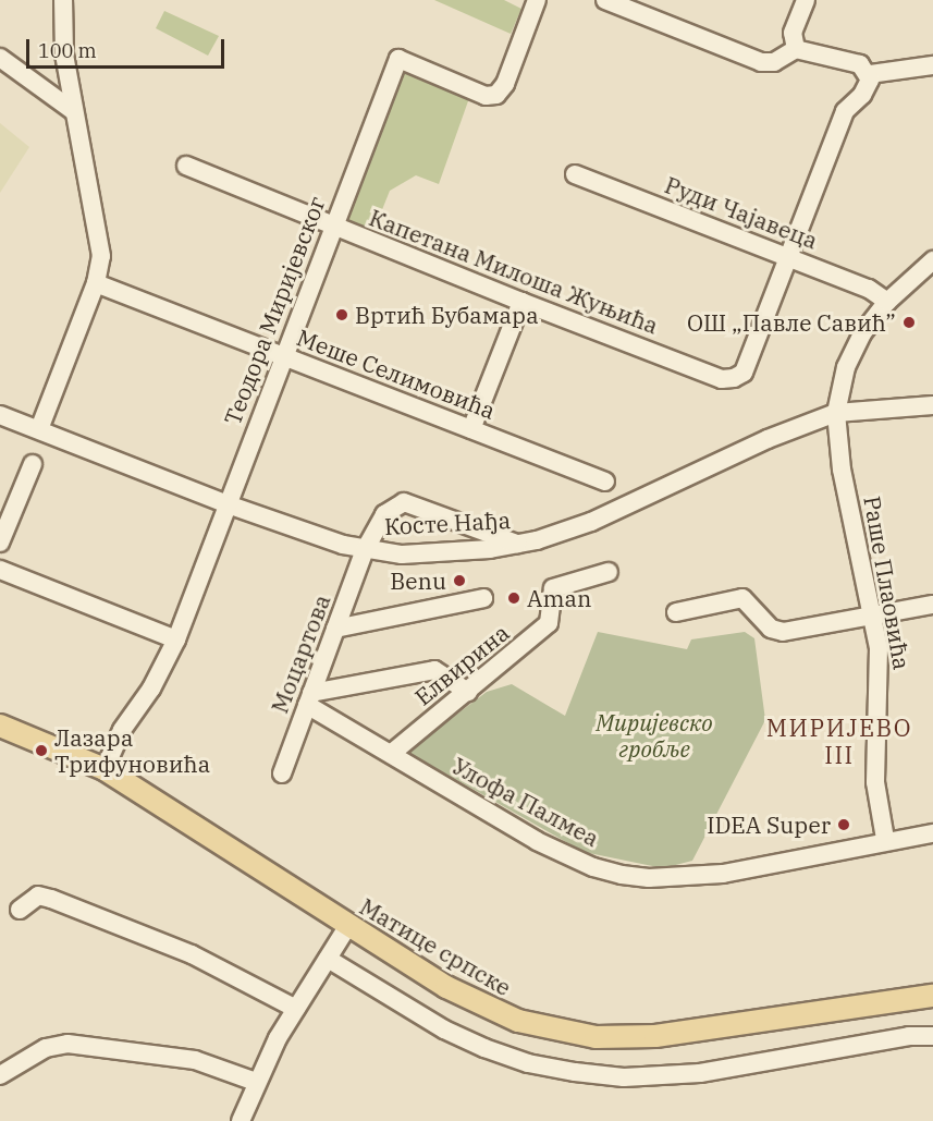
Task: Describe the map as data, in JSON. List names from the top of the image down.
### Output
{
  "streets": {
    "main road": ["Матице српске"],
    "street": [
      "Руди Чајавеца",
      "Капетана Милоша Жуњића",
      "Теодора Миријевског",
      "Меше Селимовића",
      "Косте Нађа",
      "Раше Плаовића",
      "Моцартова",
      "Елвирина",
      "Улофа Палмеа"
    ]
  },
  "crossings": [
    ["Руди Чајавеца", "Капетана Милоша Жуњића"],
    ["Капетана Милоша Жуњића", "Теодора Миријевског"],
    ["Теодора Миријевског", "Меше Селимовића"],
    ["Теодора Миријевског", "Косте Нађа"],
    ["Теодора Миријевског", "Матице српске"],
    ["Косте Нађа", "Раше Плаовића"],
    ["Косте Нађа", "Моцартова"],
    ["Раше Плаовића", "Улофа Палмеа"],
    ["Моцартова", "Улофа Палмеа"],
    ["Елвирина", "Улофа Палмеа"]
  ],
  "districts": ["МИРИЈЕВО III"],
  "parks": ["Миријевско гробље"],
  "places": [
    "Вртић Бубамара",
    "ОШ „Павле Савић”",
    "Benu",
    "Aman",
    "Лазара Трифуновића",
    "IDEA Super"
  ],
  "scale_bar": "100 m"
}
